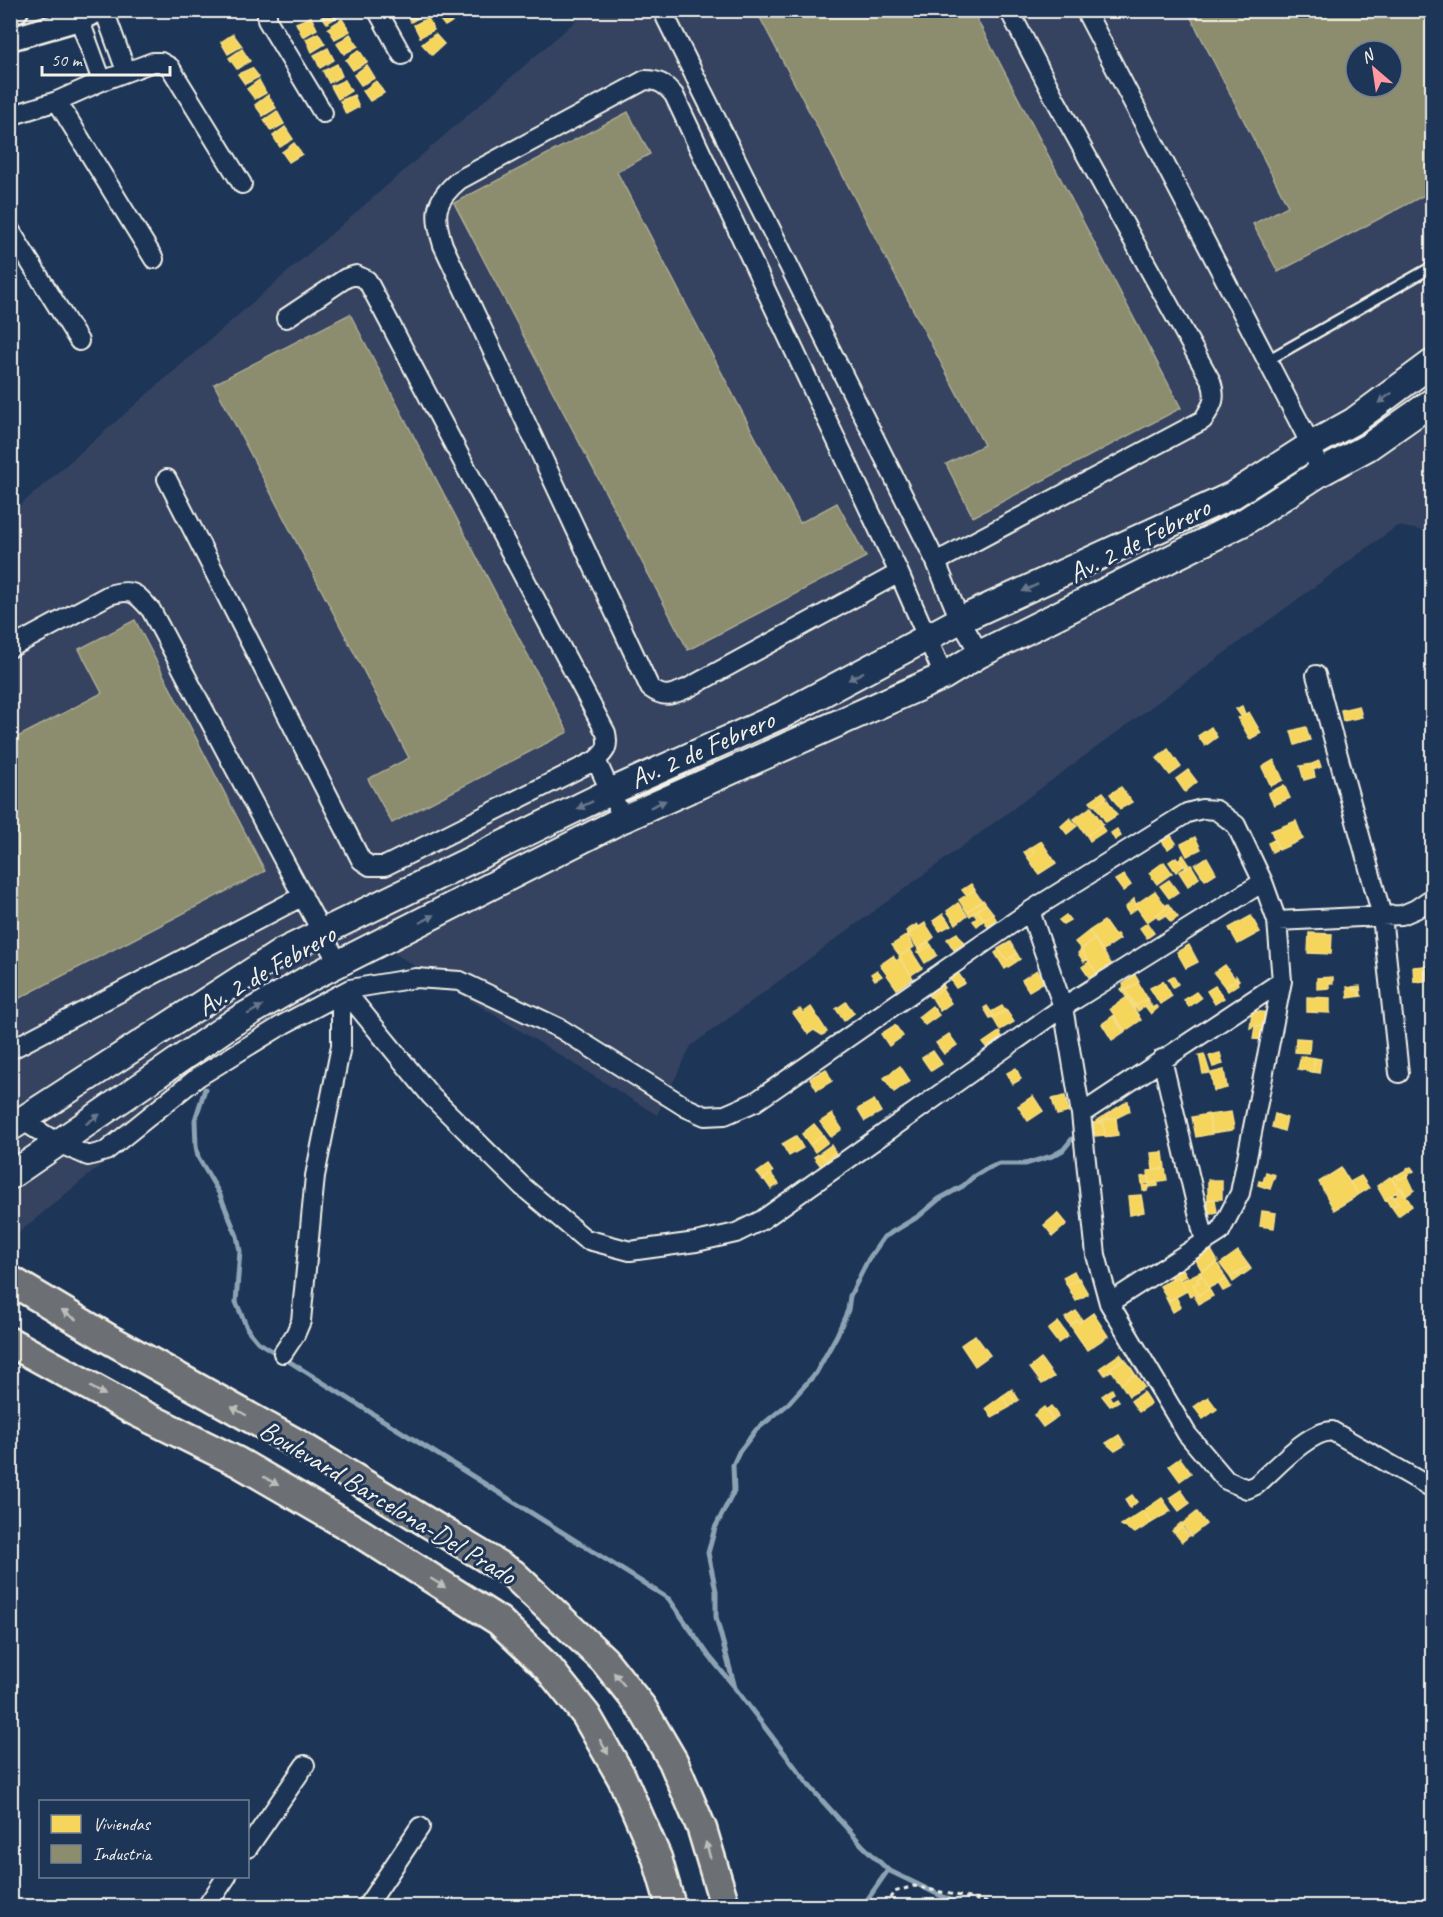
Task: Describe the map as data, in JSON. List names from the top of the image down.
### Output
{
  "streets": {
    "main road": ["Av. 2 de Febrero", "Boulevard Barcelona-Del Prado"]
  },
  "legend": ["Viviendas", "Industria"],
  "scale_bar": "50 m",
  "north": "top left"
}
